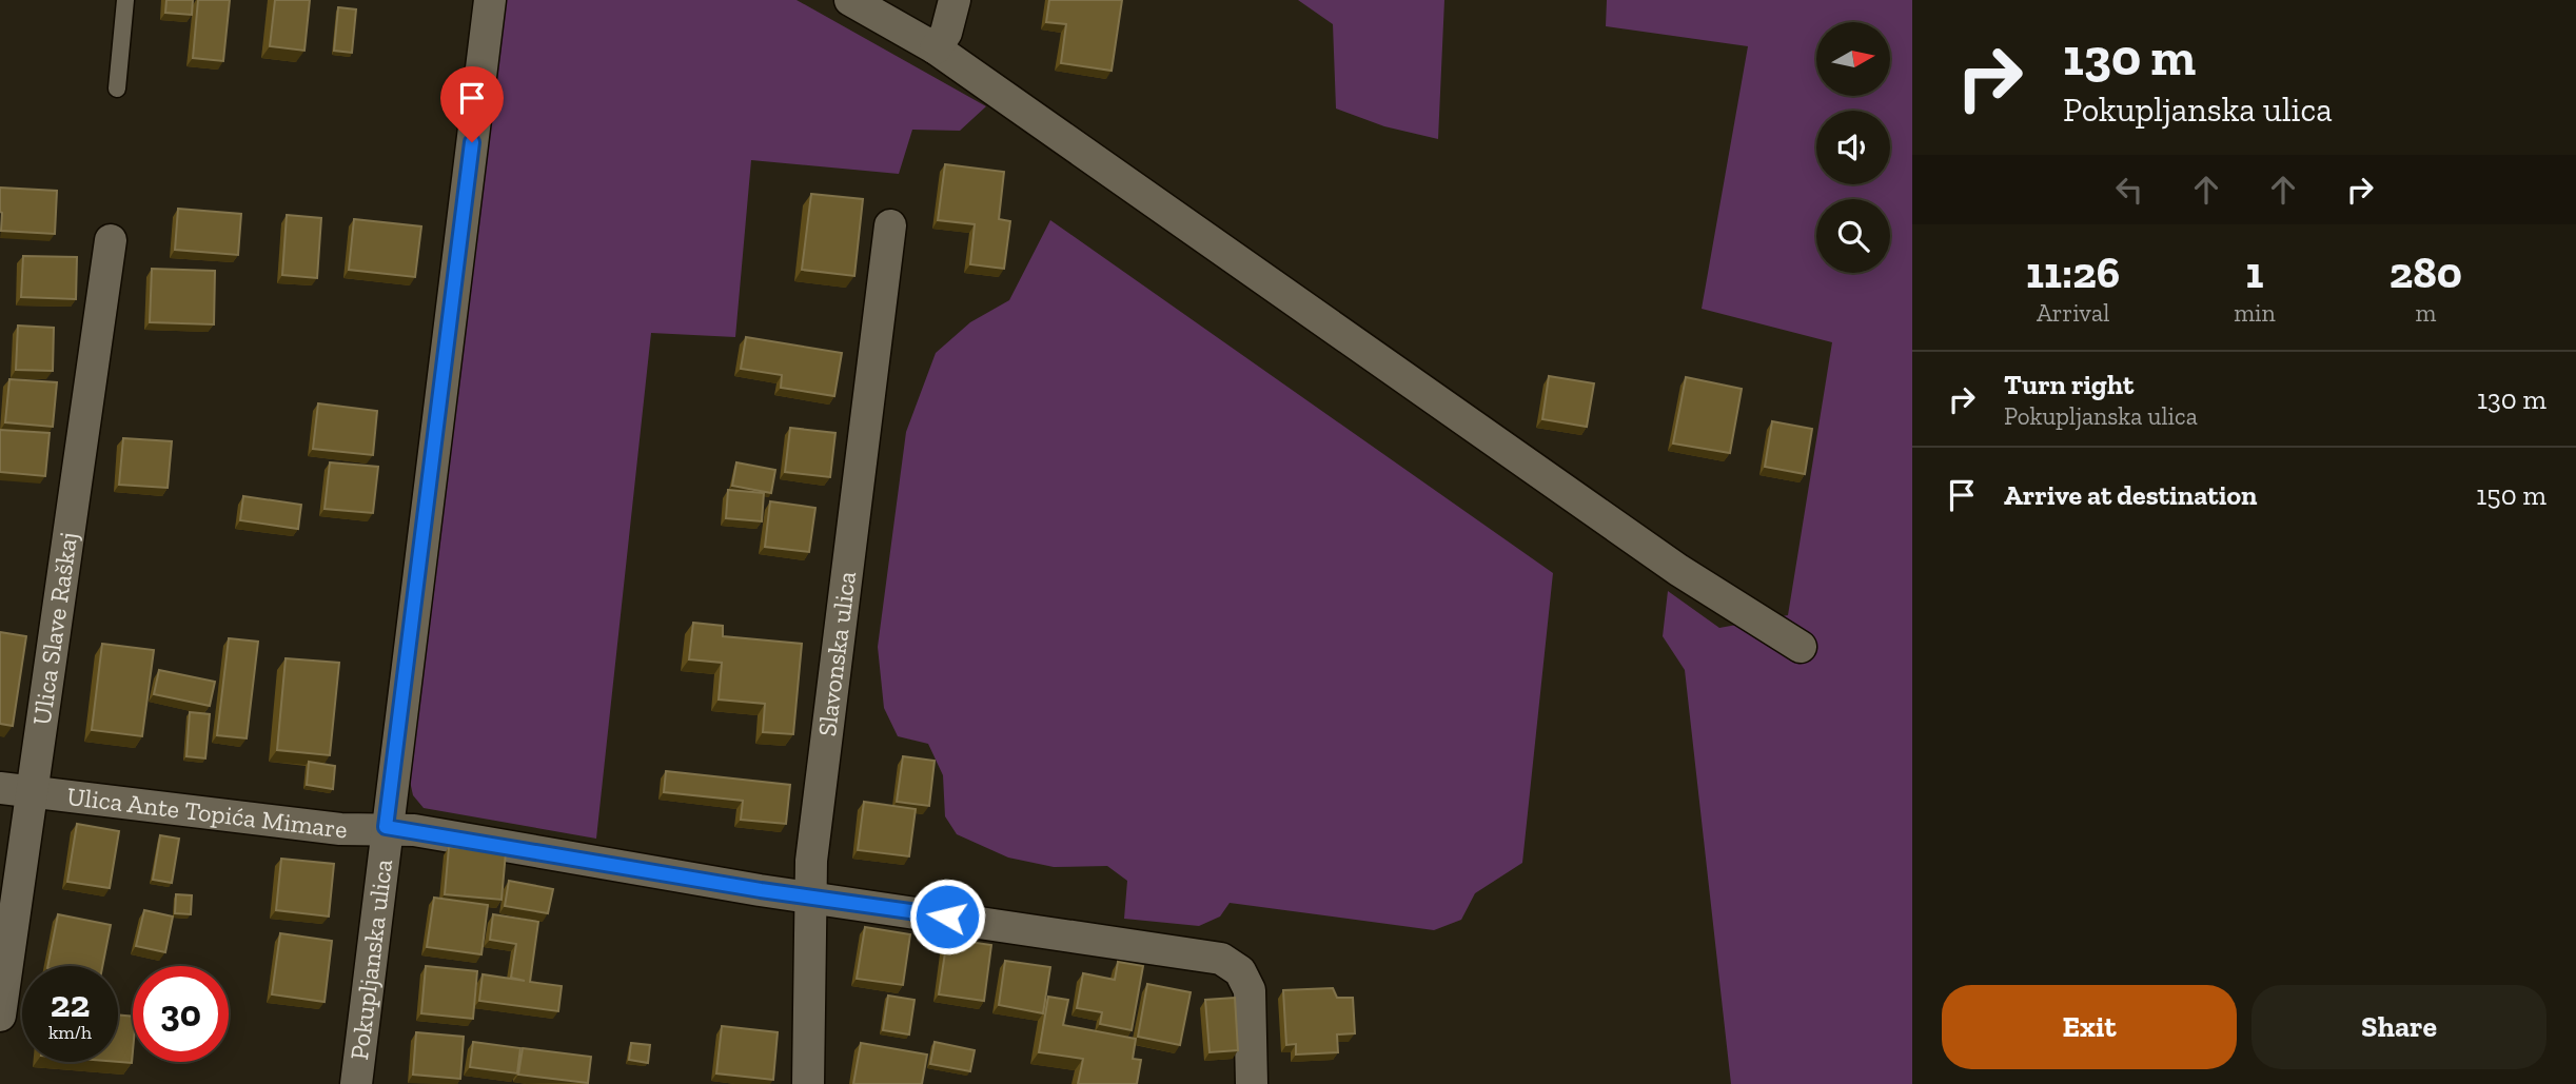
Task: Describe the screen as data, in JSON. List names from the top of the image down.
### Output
{
  "streets": {
    "street": [
      "Ulica Slave Raškaj",
      "Slavonska ulica",
      "Ulica Ante Topića Mimare",
      "Pokupljanska ulica"
    ]
  },
  "crossings": [
    ["Ulica Slave Raškaj", "Ulica Ante Topića Mimare"],
    ["Slavonska ulica", "Ulica Ante Topića Mimare"],
    ["Ulica Ante Topića Mimare", "Pokupljanska ulica"]
  ],
  "north": "right",
  "page": {
    "turn": ["130 m", "Pokupljanska ulica"],
    "eta": [
      "11:26",
      "Arrival",
      "1",
      "min",
      "280",
      "m"
    ],
    "list": [
      {
        "name": "Turn right",
        "note": "Pokupljanska ulica",
        "value": "130 m"
      },
      {
        "name": "Arrive at destination",
        "value": "150 m"
      }
    ],
    "speed": "22 km/h",
    "limit": "30",
    "buttons": ["Exit", "Share"]
  }
}
